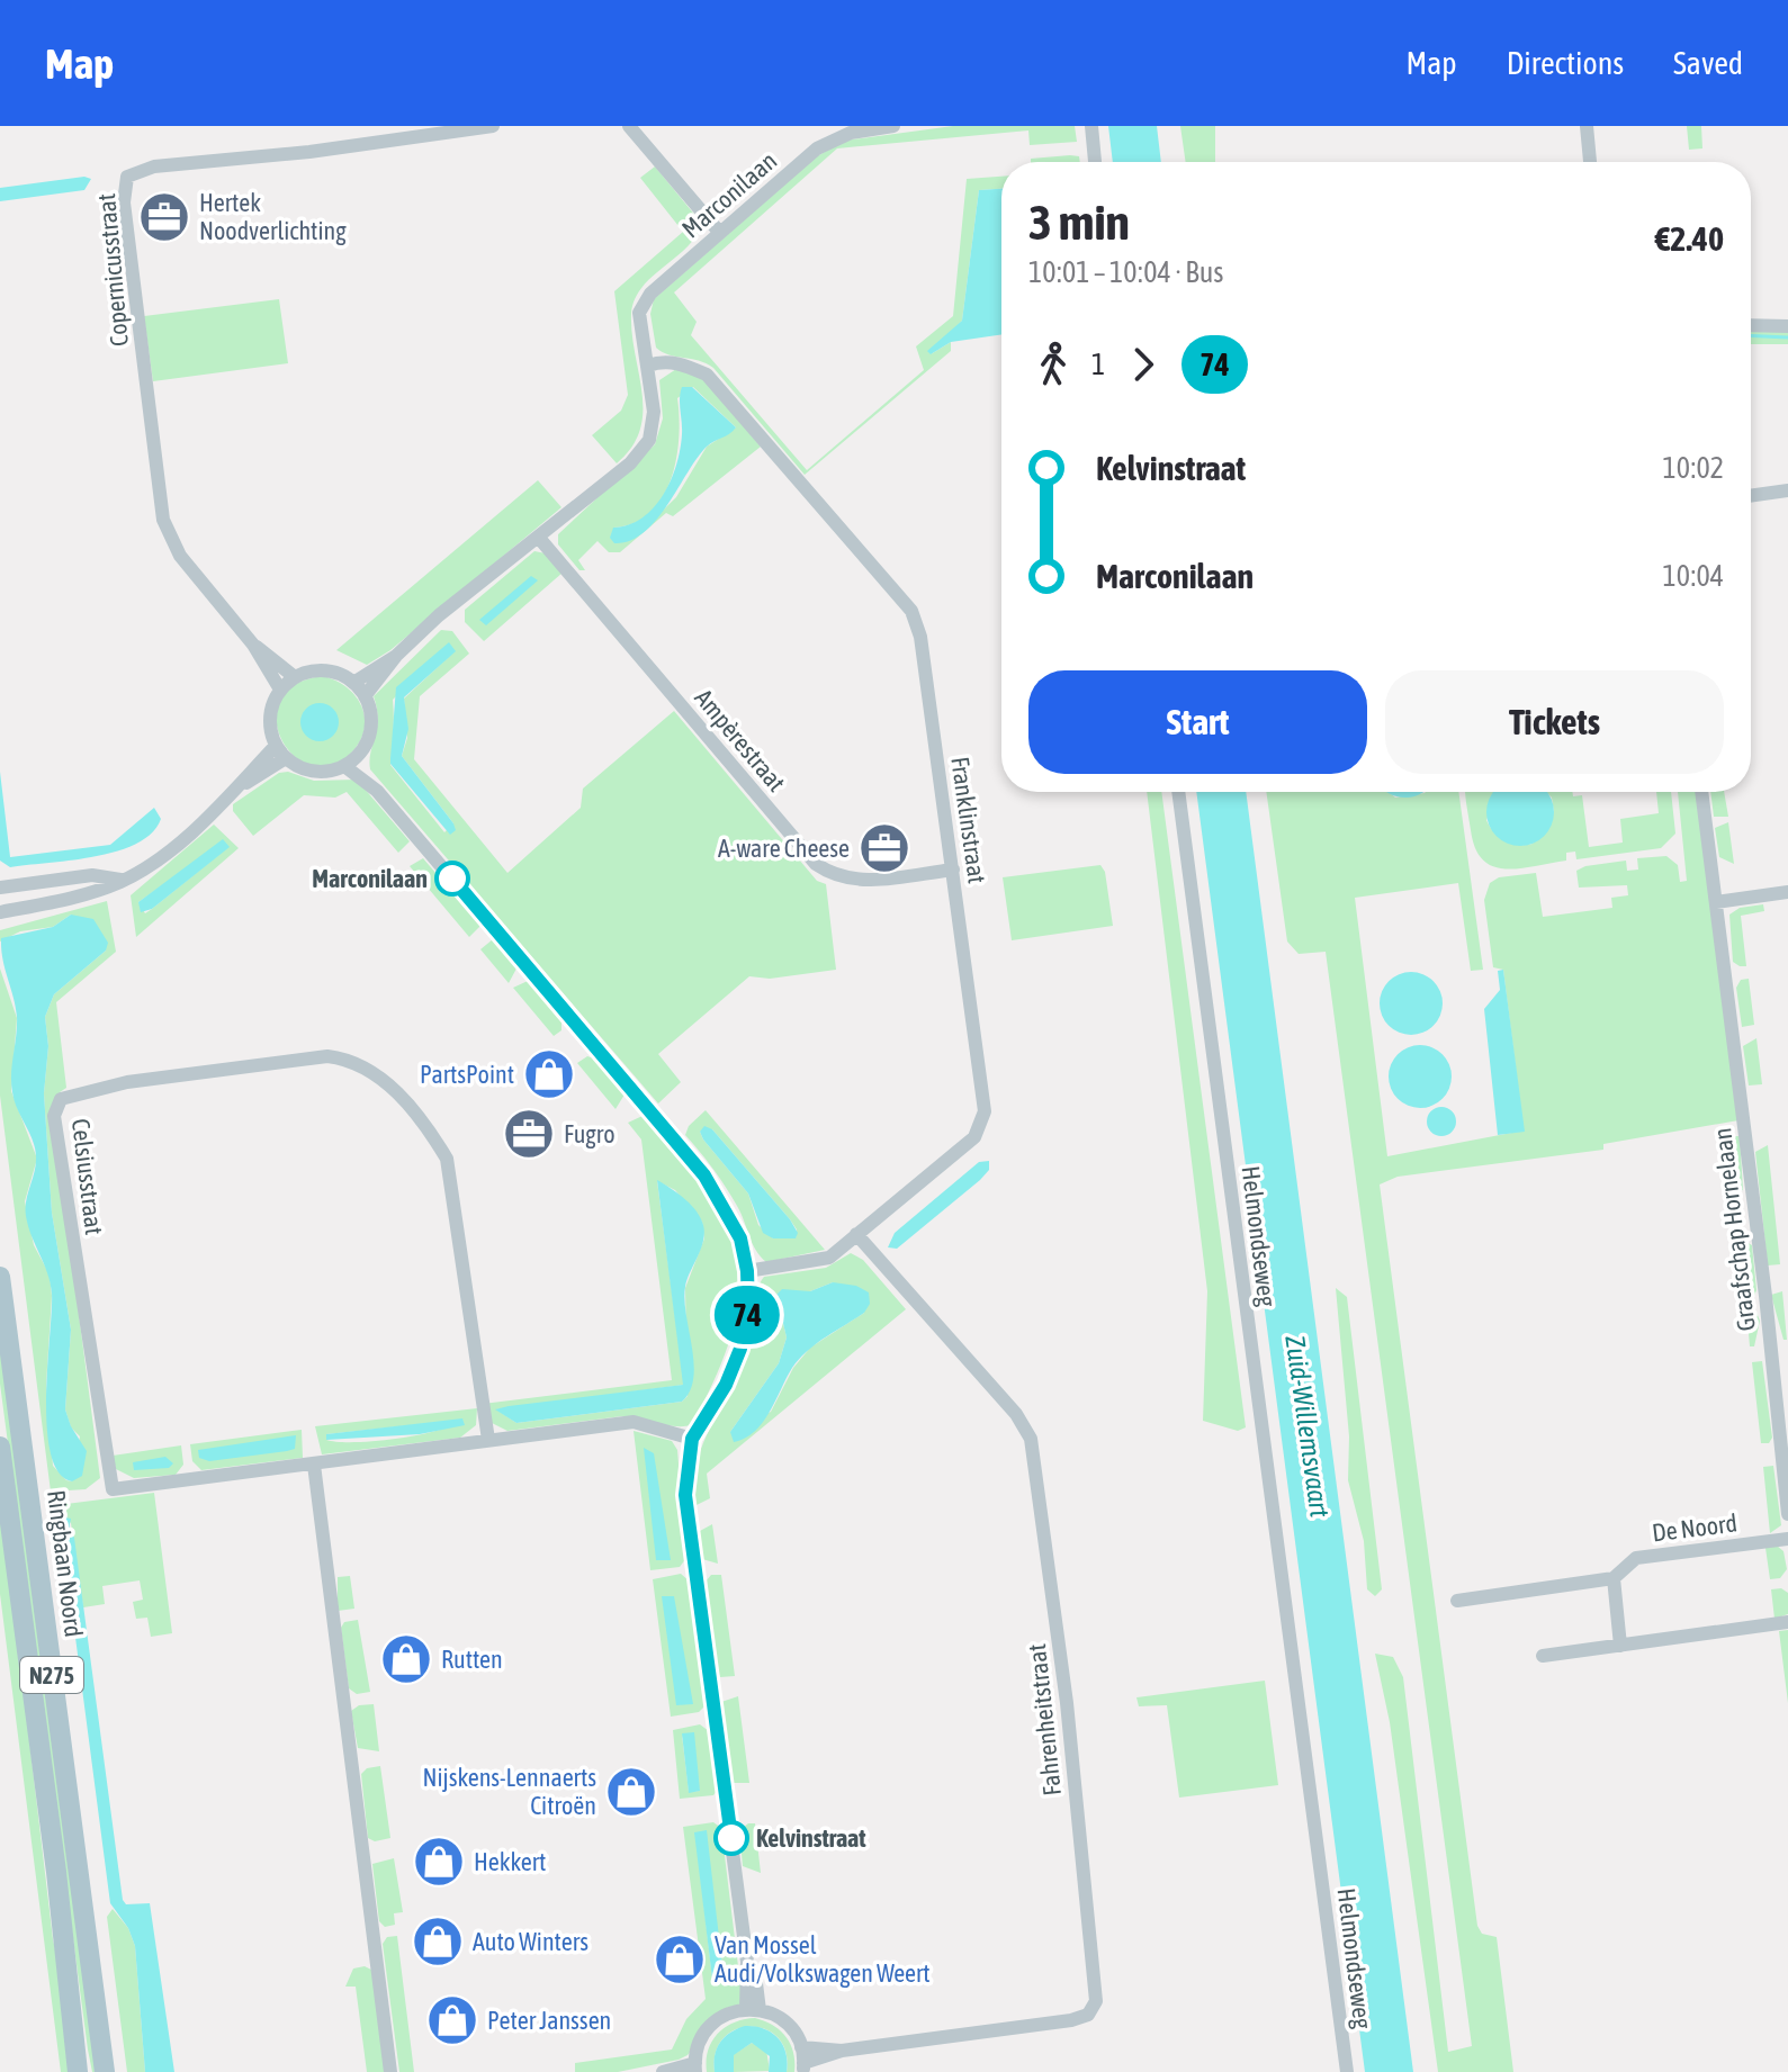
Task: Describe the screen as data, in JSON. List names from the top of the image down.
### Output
{
  "streets": {
    "main road": ["Ringbaan Noord", "N275"],
    "street": [
      "Marconilaan",
      "Copernicusstraat",
      "Ampèrestraat",
      "Franklinstraat",
      "Celsiusstraat",
      "Graafschap Hornelaan",
      "Helmondseweg",
      "De Noord",
      "Fahrenheitstraat"
    ]
  },
  "crossings": [
    ["Marconilaan", "Copernicusstraat"],
    ["Marconilaan", "Ampèrestraat"],
    ["Marconilaan", "Franklinstraat"],
    ["Ampèrestraat", "Franklinstraat"],
    ["Franklinstraat", "Fahrenheitstraat"]
  ],
  "water": ["Zuid-Willemsvaart"],
  "places": {
    "office": ["Hertek Noodverlichting", "A-ware Cheese", "Fugro"],
    "other": ["Marconilaan", "Kelvinstraat"],
    "shop": [
      "PartsPoint",
      "Rutten",
      "Nijskens-Lennaerts Citroën",
      "Hekkert",
      "Auto Winters",
      "Van Mossel Audi/Volkswagen Weert",
      "Peter Janssen"
    ]
  },
  "lines": ["bus line 74"],
  "page": {
    "header": "Map",
    "nav": ["Map", "Directions", "Saved"],
    "on_map": "74",
    "heading": ["3 min", "10:01 – 10:04 · Bus", "€2.40"],
    "legs": ["1", "74"],
    "list": [
      {
        "name": "Kelvinstraat",
        "value": "10:02"
      },
      {
        "name": "Marconilaan",
        "value": "10:04"
      }
    ],
    "buttons": ["Start", "Tickets"]
  }
}
